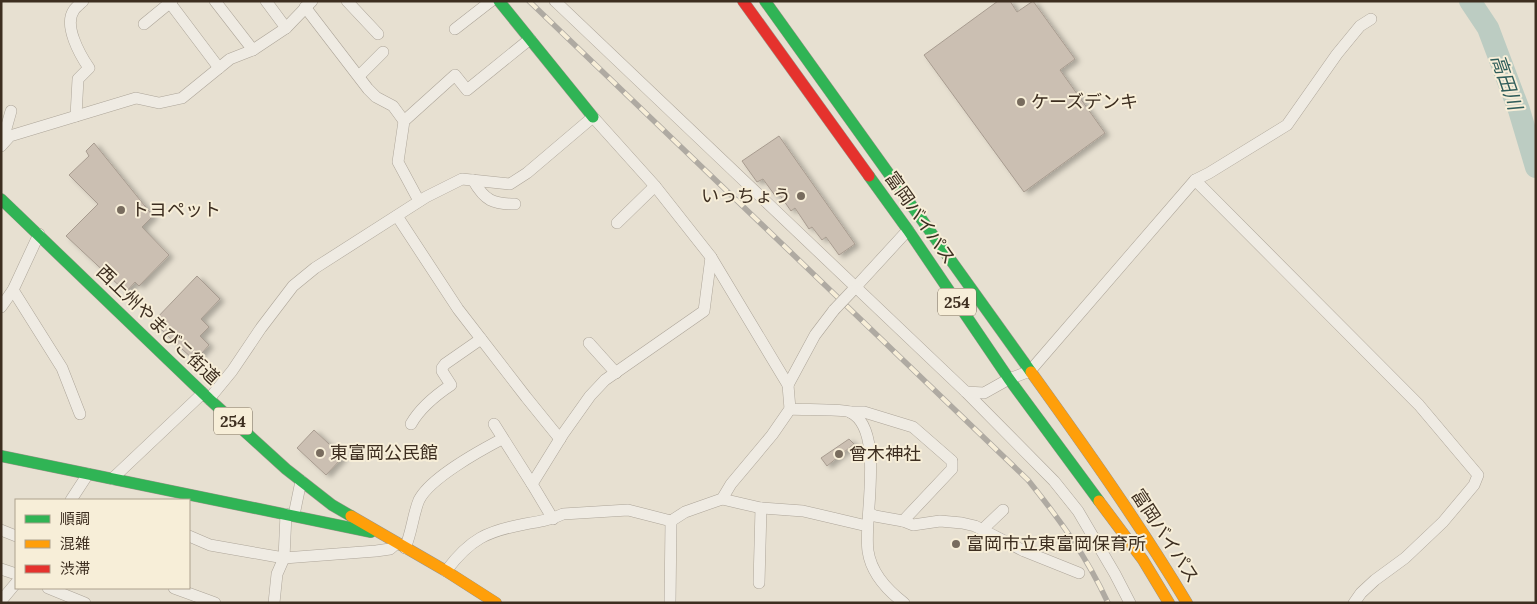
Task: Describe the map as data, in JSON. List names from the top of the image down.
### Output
{
  "streets": {
    "main road": ["富岡バイパス", "254", "西上州やまびこ街道"]
  },
  "water": ["高田川"],
  "places": [
    "ケーズデンキ",
    "いっちょう",
    "トヨペット",
    "東富岡公民館",
    "曾木神社",
    "富岡市立東富岡保育所"
  ],
  "legend": ["順調", "混雑", "渋滞"]
}
